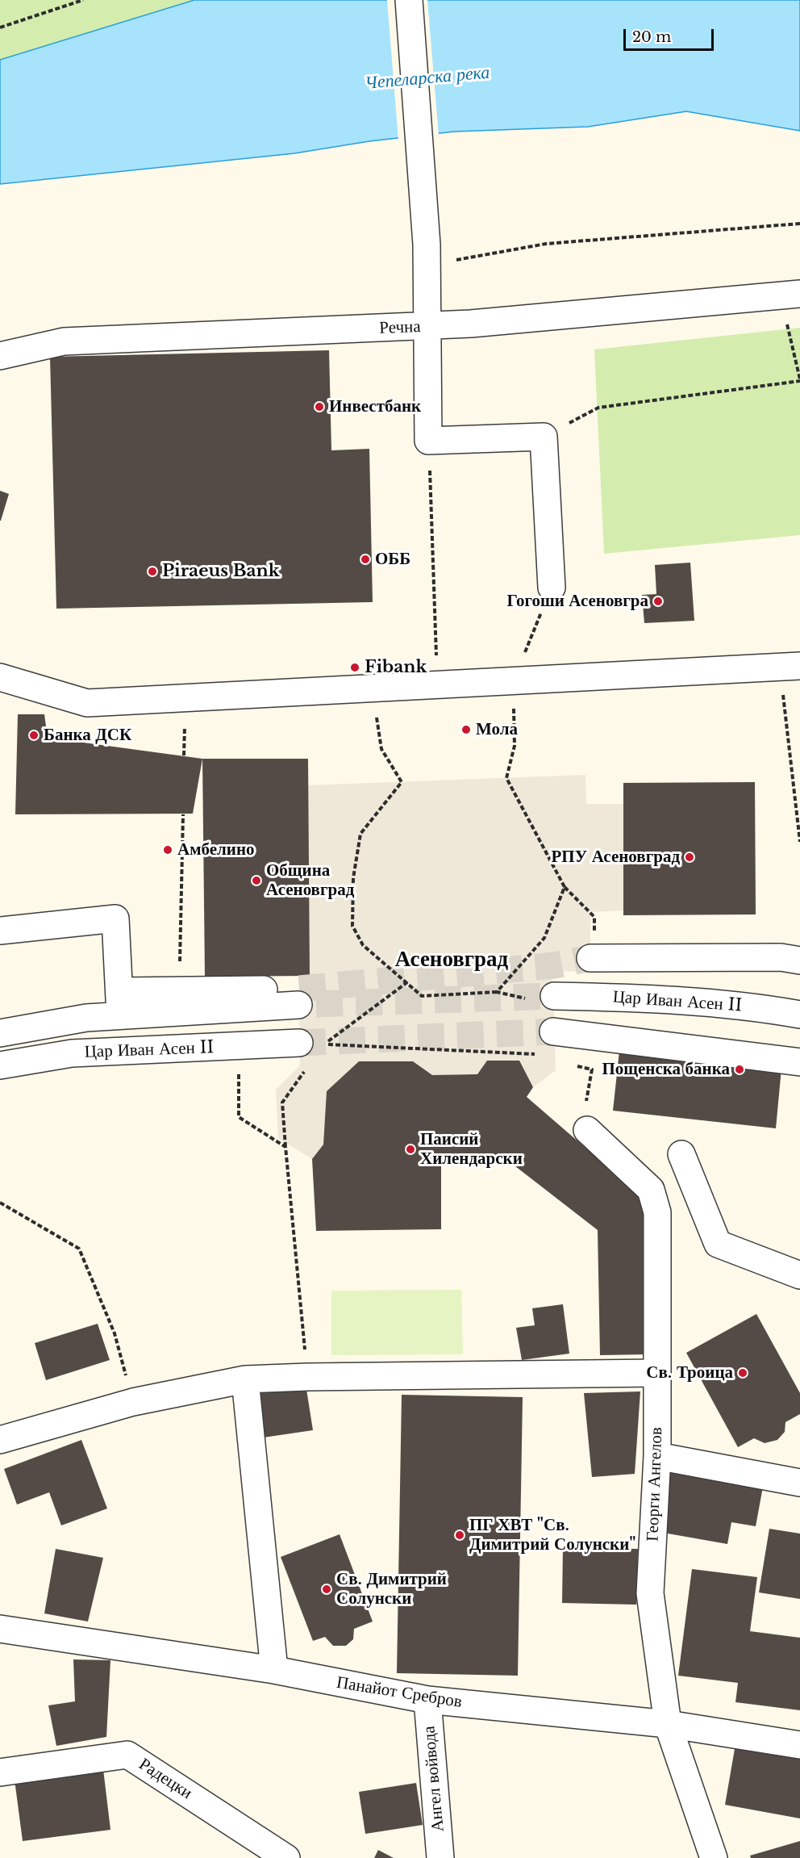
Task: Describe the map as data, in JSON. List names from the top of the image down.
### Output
{
  "streets": {
    "street": [
      "Речна",
      "Цар Иван Асен II",
      "Георги Ангелов",
      "Панайот Сребров",
      "Радецки",
      "Ангел войвода"
    ]
  },
  "crossings": [
    ["Георги Ангелов", "Панайот Сребров"],
    ["Панайот Сребров", "Ангел войвода"]
  ],
  "districts": ["Асеновград"],
  "water": ["Чепеларска река"],
  "places": [
    "Инвестбанк",
    "ОББ",
    "Piraeus Bank",
    "Гогоши Асеновгра",
    "Fibank",
    "Мола",
    "Банка ДСК",
    "Амбелино",
    "РПУ Асеновград",
    "Община Асеновград",
    "Пощенска банка",
    "Паисий Хилендарски",
    "Св. Троица",
    "ПГ ХВТ \"Св. Димитрий Солунски\"",
    "Св. Димитрий Солунски"
  ],
  "scale_bar": "20 m"
}
